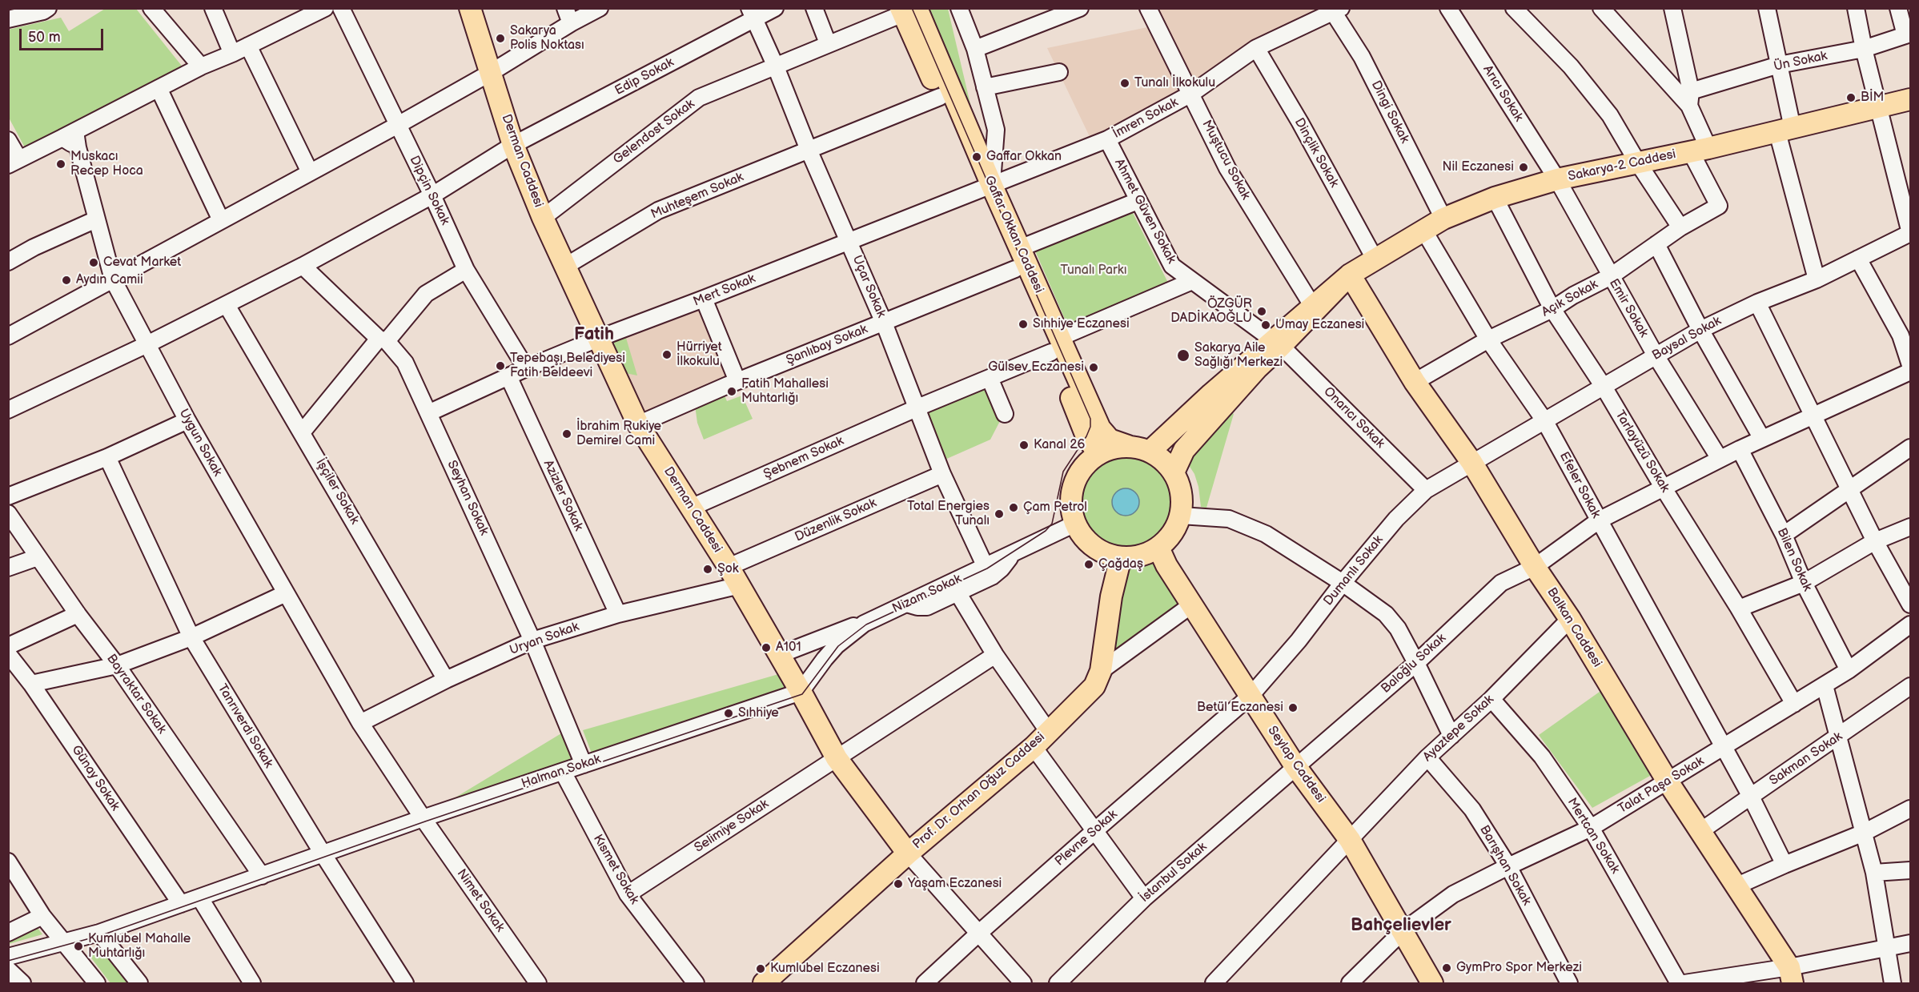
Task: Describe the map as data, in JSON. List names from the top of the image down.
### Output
{
  "streets": {
    "main road": [
      "Derman Caddesi",
      "Sakarya-2 Caddesi",
      "Gaffar Okkan Caddesi",
      "Balkan Caddesi",
      "Seylap Caddesi",
      "Prof. Dr. Orhan Oğuz Caddesi"
    ],
    "street": [
      "Ün Sokak",
      "Edip Sokak",
      "Arıcı Sokak",
      "Dingi Sokak",
      "İmren Sokak",
      "Gelendost Sokak",
      "Dinçlik Sokak",
      "Muştucu Sokak",
      "Dipçin Sokak",
      "Muhteşem Sokak",
      "Ahmet Güven Sokak",
      "Uçar Sokak",
      "Mert Sokak",
      "Açık Sokak",
      "Emir Sokak",
      "Baysal Sokak",
      "Şanlıbay Sokak",
      "Onarıcı Sokak",
      "Uygun Sokak",
      "Tarlayüzü Sokak",
      "Şebnem Sokak",
      "Efeler Sokak",
      "İşçiler Sokak",
      "Azizler Sokak",
      "Seyhan Sokak",
      "Düzenlik Sokak",
      "Bilen Sokak",
      "Dumanlı Sokak",
      "Nizam Sokak",
      "Uryan Sokak",
      "Baloğlu Sokak",
      "Bayraktar Sokak",
      "Tanrıverdi Sokak",
      "Ayaztepe Sokak",
      "Sakman Sokak",
      "Halman Sokak",
      "Günay Sokak",
      "Talat Paşa Sokak",
      "Selimiye Sokak",
      "Mertcan Sokak",
      "Plevne Sokak",
      "Barışhan Sokak",
      "Kısmet Sokak",
      "İstanbul Sokak",
      "Nimet Sokak"
    ]
  },
  "crossings": [
    ["Edip Sokak", "Derman Caddesi"],
    ["Edip Sokak", "Dipçin Sokak"],
    ["Edip Sokak", "Uçar Sokak"],
    ["Edip Sokak", "Uygun Sokak"],
    ["Edip Sokak", "İşçiler Sokak"],
    ["Edip Sokak", "Seyhan Sokak"],
    ["Arıcı Sokak", "Sakarya-2 Caddesi"],
    ["Arıcı Sokak", "Emir Sokak"],
    ["Dingi Sokak", "İmren Sokak"],
    ["Dingi Sokak", "Sakarya-2 Caddesi"],
    ["İmren Sokak", "Dinçlik Sokak"],
    ["İmren Sokak", "Muştucu Sokak"],
    ["İmren Sokak", "Ahmet Güven Sokak"],
    ["İmren Sokak", "Gaffar Okkan Caddesi"],
    ["İmren Sokak", "Uçar Sokak"],
    ["İmren Sokak", "Mert Sokak"],
    ["Gelendost Sokak", "Derman Caddesi"],
    ["Gelendost Sokak", "Gaffar Okkan Caddesi"],
    ["Gelendost Sokak", "Uçar Sokak"],
    ["Dinçlik Sokak", "Sakarya-2 Caddesi"],
    ["Muştucu Sokak", "Sakarya-2 Caddesi"],
    ["Derman Caddesi", "Muhteşem Sokak"],
    ["Derman Caddesi", "Mert Sokak"],
    ["Derman Caddesi", "Şanlıbay Sokak"],
    ["Derman Caddesi", "Şebnem Sokak"],
    ["Derman Caddesi", "Düzenlik Sokak"],
    ["Derman Caddesi", "Nizam Sokak"],
    ["Derman Caddesi", "Uryan Sokak"],
    ["Derman Caddesi", "Halman Sokak"],
    ["Derman Caddesi", "Prof. Dr. Orhan Oğuz Caddesi"],
    ["Derman Caddesi", "Selimiye Sokak"],
    ["Sakarya-2 Caddesi", "Ahmet Güven Sokak"],
    ["Sakarya-2 Caddesi", "Gaffar Okkan Caddesi"],
    ["Sakarya-2 Caddesi", "Açık Sokak"],
    ["Sakarya-2 Caddesi", "Emir Sokak"],
    ["Sakarya-2 Caddesi", "Onarıcı Sokak"],
    ["Sakarya-2 Caddesi", "Tarlayüzü Sokak"],
    ["Sakarya-2 Caddesi", "Efeler Sokak"],
    ["Sakarya-2 Caddesi", "Nizam Sokak"],
    ["Sakarya-2 Caddesi", "Balkan Caddesi"],
    ["Sakarya-2 Caddesi", "Seylap Caddesi"],
    ["Sakarya-2 Caddesi", "Prof. Dr. Orhan Oğuz Caddesi"],
    ["Dipçin Sokak", "Mert Sokak"],
    ["Muhteşem Sokak", "Gaffar Okkan Caddesi"],
    ["Muhteşem Sokak", "Uçar Sokak"],
    ["Ahmet Güven Sokak", "Onarıcı Sokak"],
    ["Ahmet Güven Sokak", "Şebnem Sokak"],
    ["Gaffar Okkan Caddesi", "Şanlıbay Sokak"],
    ["Gaffar Okkan Caddesi", "Şebnem Sokak"],
    ["Gaffar Okkan Caddesi", "Nizam Sokak"],
    ["Gaffar Okkan Caddesi", "Seylap Caddesi"],
    ["Gaffar Okkan Caddesi", "Prof. Dr. Orhan Oğuz Caddesi"],
    ["Uçar Sokak", "Mert Sokak"],
    ["Uçar Sokak", "Şanlıbay Sokak"],
    ["Uçar Sokak", "Şebnem Sokak"],
    ["Uçar Sokak", "Düzenlik Sokak"],
    ["Uçar Sokak", "Nizam Sokak"],
    ["Mert Sokak", "Azizler Sokak"],
    ["Mert Sokak", "Seyhan Sokak"],
    ["Açık Sokak", "Emir Sokak"],
    ["Açık Sokak", "Tarlayüzü Sokak"],
    ["Açık Sokak", "Efeler Sokak"],
    ["Açık Sokak", "Balkan Caddesi"],
    ["Emir Sokak", "Baysal Sokak"],
    ["Emir Sokak", "Baloğlu Sokak"],
    ["Baysal Sokak", "Tarlayüzü Sokak"],
    ["Baysal Sokak", "Efeler Sokak"],
    ["Baysal Sokak", "Dumanlı Sokak"],
    ["Baysal Sokak", "Balkan Caddesi"],
    ["Onarıcı Sokak", "Dumanlı Sokak"],
    ["Uygun Sokak", "Uryan Sokak"],
    ["Uygun Sokak", "Nimet Sokak"],
    ["Tarlayüzü Sokak", "Baloğlu Sokak"],
    ["Tarlayüzü Sokak", "Talat Paşa Sokak"],
    ["Efeler Sokak", "Baloğlu Sokak"],
    ["Efeler Sokak", "Sakman Sokak"],
    ["Efeler Sokak", "Talat Paşa Sokak"],
    ["İşçiler Sokak", "Uryan Sokak"],
    ["Azizler Sokak", "Uryan Sokak"],
    ["Seyhan Sokak", "Uryan Sokak"],
    ["Seyhan Sokak", "Halman Sokak"],
    ["Bilen Sokak", "Baloğlu Sokak"],
    ["Bilen Sokak", "Talat Paşa Sokak"],
    ["Dumanlı Sokak", "Balkan Caddesi"],
    ["Dumanlı Sokak", "Seylap Caddesi"],
    ["Dumanlı Sokak", "Plevne Sokak"],
    ["Nizam Sokak", "Seylap Caddesi"],
    ["Nizam Sokak", "Halman Sokak"],
    ["Nizam Sokak", "Prof. Dr. Orhan Oğuz Caddesi"],
    ["Balkan Caddesi", "Baloğlu Sokak"],
    ["Balkan Caddesi", "Ayaztepe Sokak"],
    ["Balkan Caddesi", "Sakman Sokak"],
    ["Balkan Caddesi", "Talat Paşa Sokak"],
    ["Uryan Sokak", "Nimet Sokak"],
    ["Baloğlu Sokak", "Seylap Caddesi"],
    ["Baloğlu Sokak", "İstanbul Sokak"],
    ["Bayraktar Sokak", "Halman Sokak"],
    ["Tanrıverdi Sokak", "Halman Sokak"],
    ["Ayaztepe Sokak", "Seylap Caddesi"],
    ["Ayaztepe Sokak", "Mertcan Sokak"],
    ["Ayaztepe Sokak", "Barışhan Sokak"],
    ["Seylap Caddesi", "Talat Paşa Sokak"],
    ["Seylap Caddesi", "Prof. Dr. Orhan Oğuz Caddesi"],
    ["Seylap Caddesi", "Plevne Sokak"],
    ["Seylap Caddesi", "İstanbul Sokak"],
    ["Halman Sokak", "Günay Sokak"],
    ["Halman Sokak", "Kısmet Sokak"],
    ["Halman Sokak", "Nimet Sokak"],
    ["Talat Paşa Sokak", "Mertcan Sokak"],
    ["Talat Paşa Sokak", "Barışhan Sokak"],
    ["Selimiye Sokak", "Kısmet Sokak"]
  ],
  "districts": ["Fatih", "Bahçelievler"],
  "parks": ["Tunalı Parkı"],
  "places": [
    "Sakarya Polis Noktası",
    "Tunalı İlkokulu",
    "BİM",
    "Gaffar Okkan",
    "Muskacı Recep Hoca",
    "Nil Eczanesi",
    "Cevat Market",
    "Aydın Camii",
    "ÖZGÜR DADİKAOĞLU",
    "Sıhhiye Eczanesi",
    "Umay Eczanesi",
    "Hürriyet İlkokulu",
    "Sakarya Aile Sağlığı Merkezi",
    "Tepebaşı Belediyesi Fatih Beldeevi",
    "Gülsev Eczanesi",
    "Fatih Mahallesi Muhtarlığı",
    "İbrahim Rukiye Demirel Cami",
    "Kanal 26",
    "Çam Petrol",
    "Total Energies Tunalı",
    "Çağdaş",
    "Şok",
    "A101",
    "Betül Eczanesi",
    "Sıhhiye",
    "Yaşam Eczanesi",
    "Kumlubel Mahalle Muhtarlığı",
    "GymPro Spor Merkezi",
    "Kumlubel Eczanesi"
  ],
  "scale_bar": "50 m"
}
